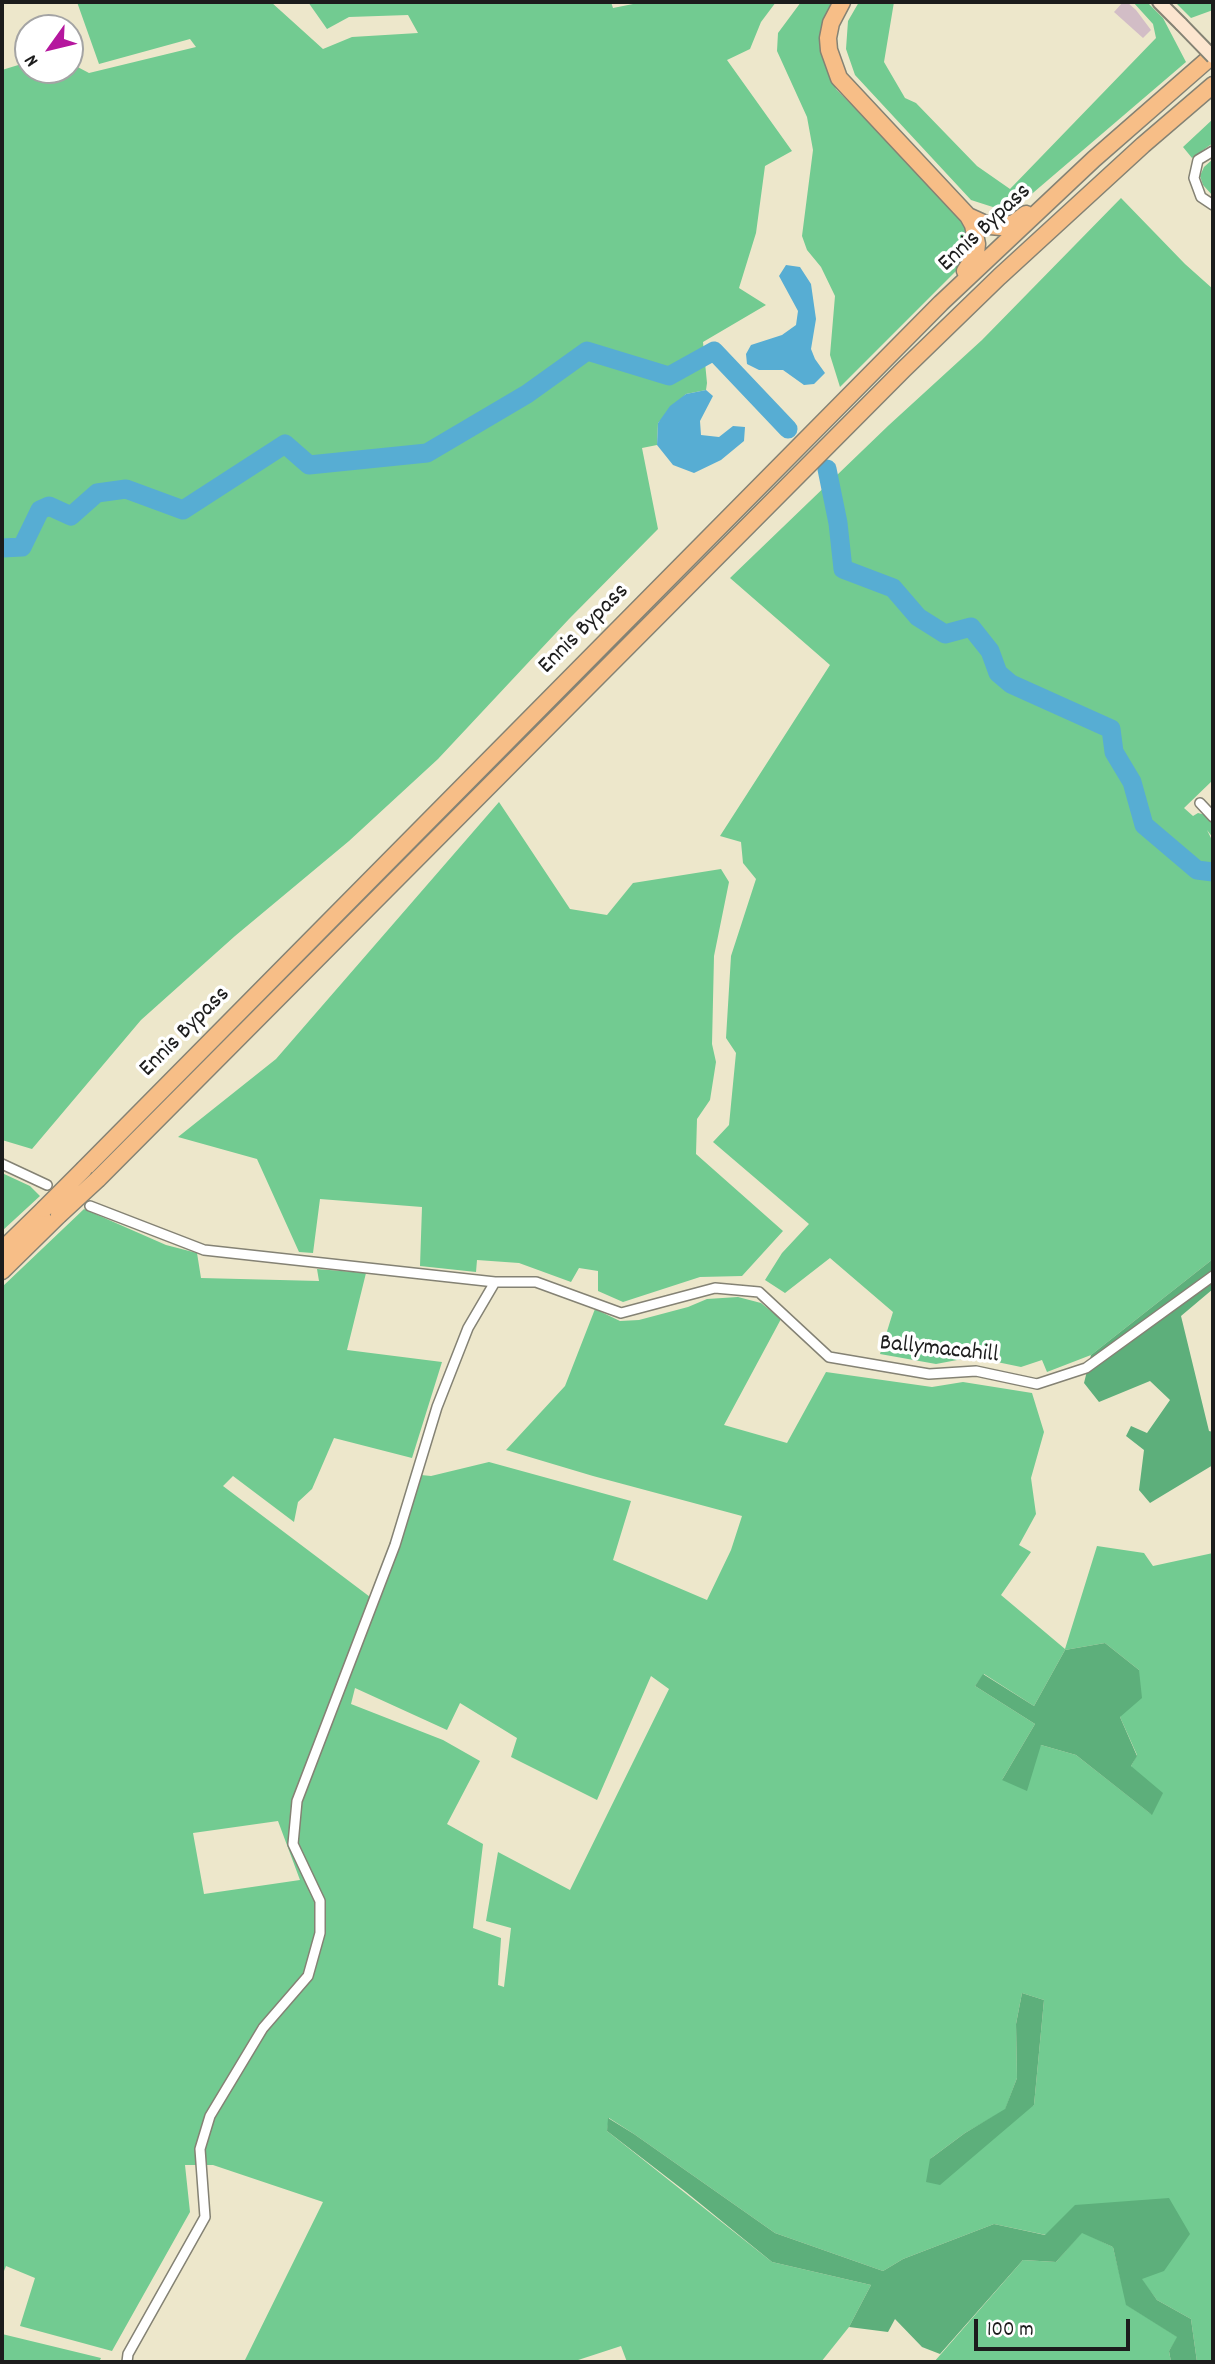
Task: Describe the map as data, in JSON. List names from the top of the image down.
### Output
{
  "streets": {
    "highway": ["Ennis Bypass"],
    "street": ["Ballymacahill"]
  },
  "scale_bar": "100 m",
  "north": "bottom left"
}
